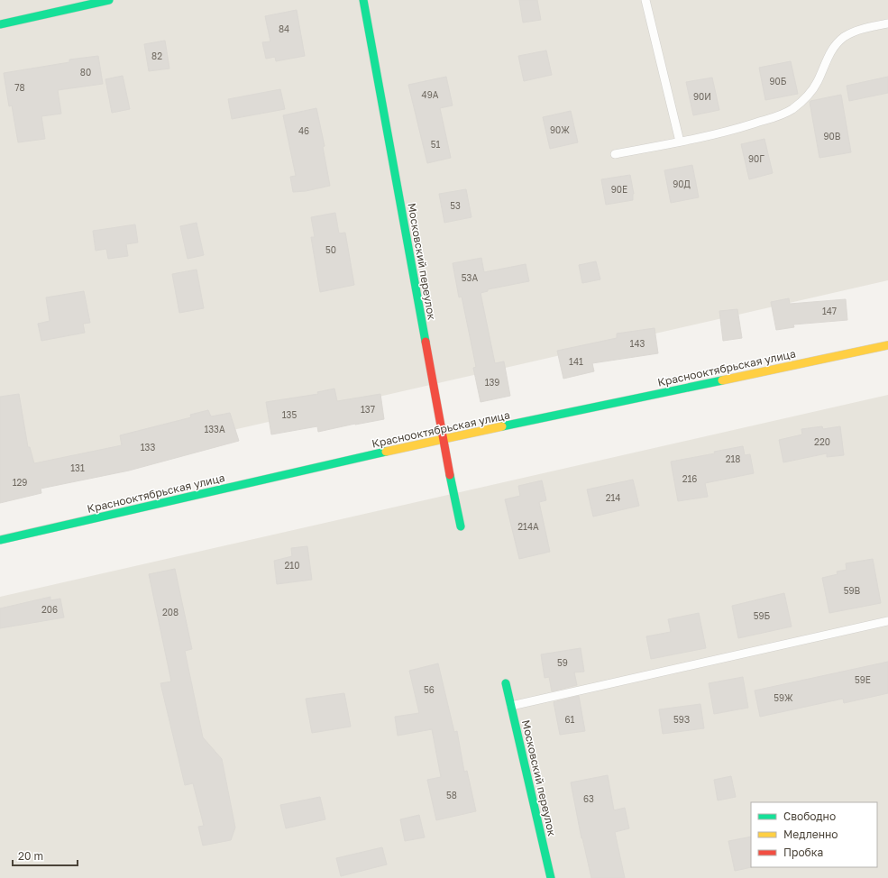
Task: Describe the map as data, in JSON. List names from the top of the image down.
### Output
{
  "streets": {
    "main road": ["Московский переулок", "Краснооктябрьская улица"]
  },
  "crossings": [
    ["Московский переулок", "Краснооктябрьская улица"]
  ],
  "house_numbers": [
    "84",
    "82",
    "80",
    "90Б",
    "78",
    "49А",
    "90И",
    "90Ж",
    "46",
    "90В",
    "51",
    "90Г",
    "90Д",
    "90Е",
    "53",
    "50",
    "53А",
    "147",
    "143",
    "141",
    "139",
    "137",
    "135",
    "133А",
    "220",
    "133",
    "218",
    "131",
    "216",
    "129",
    "214",
    "214А",
    "210",
    "59В",
    "206",
    "208",
    "59Б",
    "59",
    "59Е",
    "56",
    "59Ж",
    "61",
    "59З",
    "58",
    "63"
  ],
  "legend": ["Свободно", "Медленно", "Пробка"],
  "scale_bar": "20 m"
}
